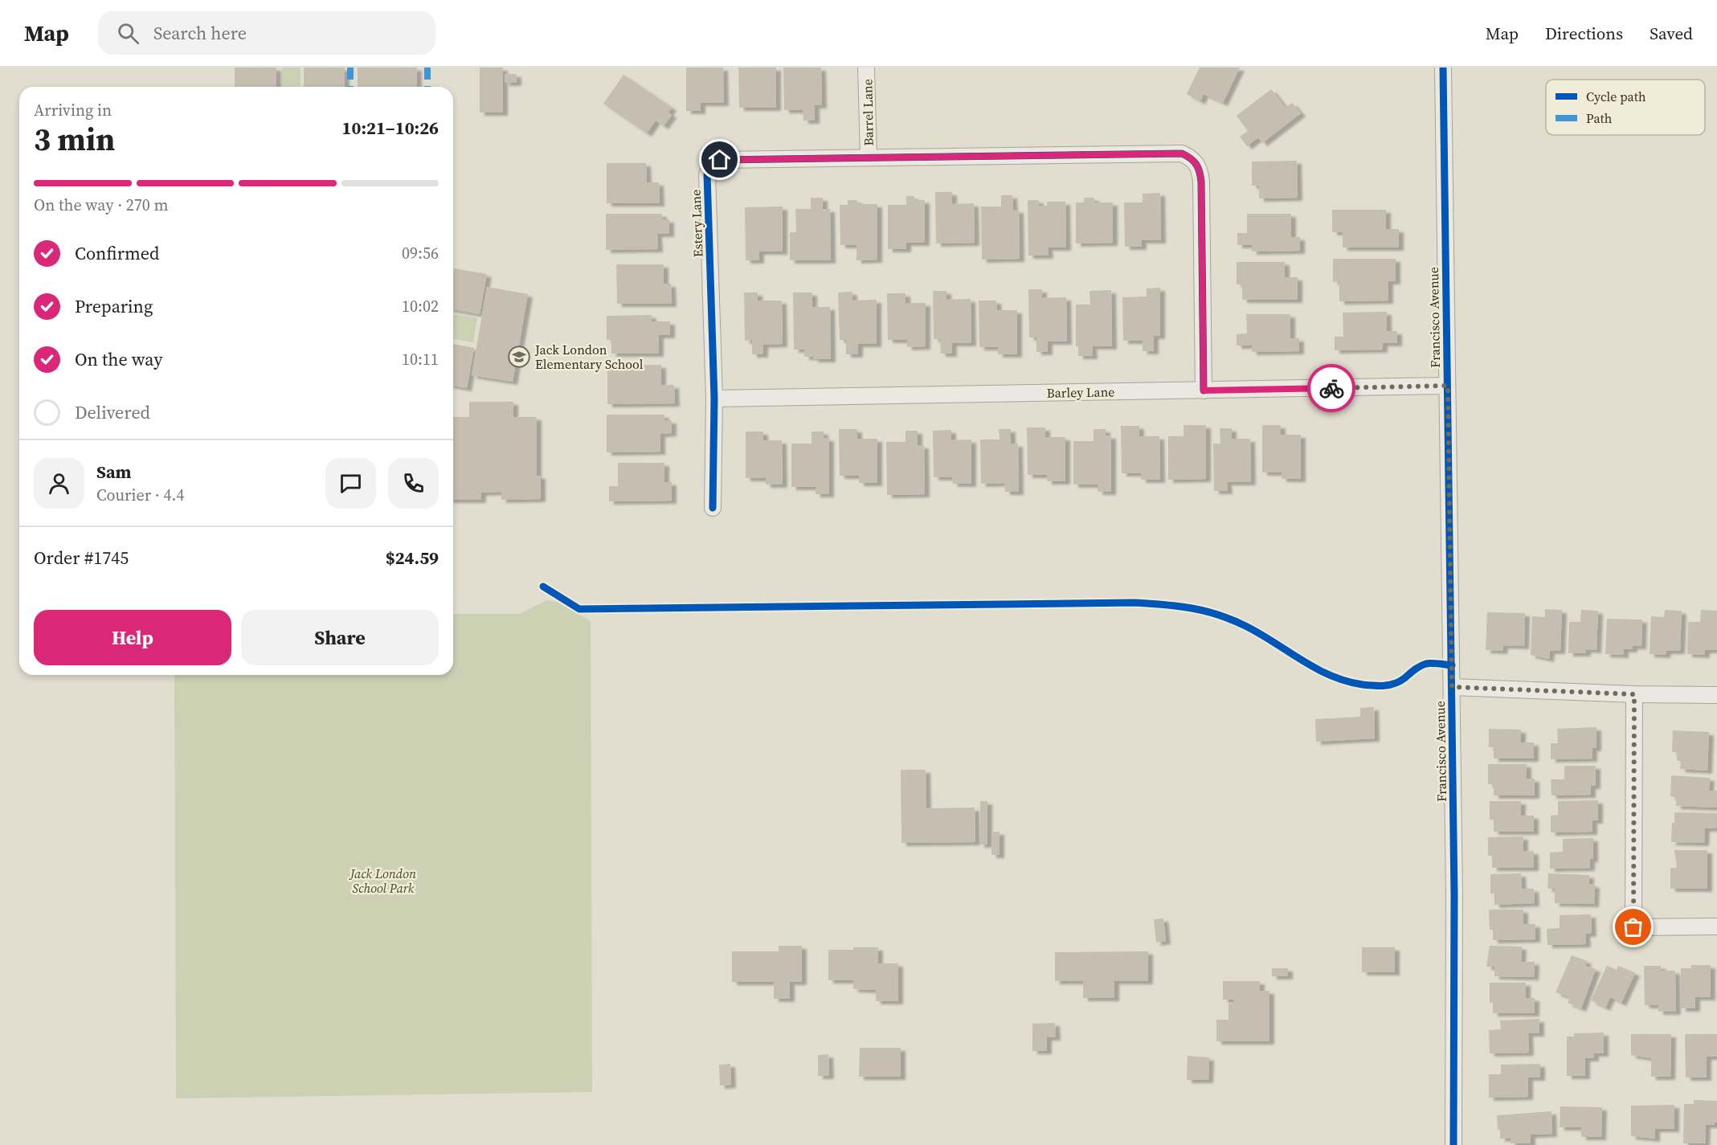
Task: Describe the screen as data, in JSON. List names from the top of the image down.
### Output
{
  "streets": {
    "street": [
      "Barrel Lane",
      "Estery Lane",
      "Francisco Avenue",
      "Barley Lane"
    ]
  },
  "crossings": [
    ["Barrel Lane", "Estery Lane"],
    ["Estery Lane", "Barley Lane"],
    ["Francisco Avenue", "Barley Lane"]
  ],
  "parks": ["Jack London School Park"],
  "places": {
    "school or university": ["Jack London Elementary School"]
  },
  "legend": ["Cycle path", "Path"],
  "page": {
    "header": "Map",
    "search": "Search here",
    "nav": ["Map", "Directions", "Saved"],
    "heading": ["3 min", "Arriving in", "10:21–10:26"],
    "panel": [
      "Sam",
      "Courier · 4.4",
      "Order #1745",
      "$24.59"
    ],
    "bar": "On the way · 270 m",
    "list": [
      ["Confirmed", "09:56"],
      ["Preparing", "10:02"],
      ["On the way", "10:11"],
      "Delivered"
    ],
    "buttons": ["Help", "Share"]
  }
}
